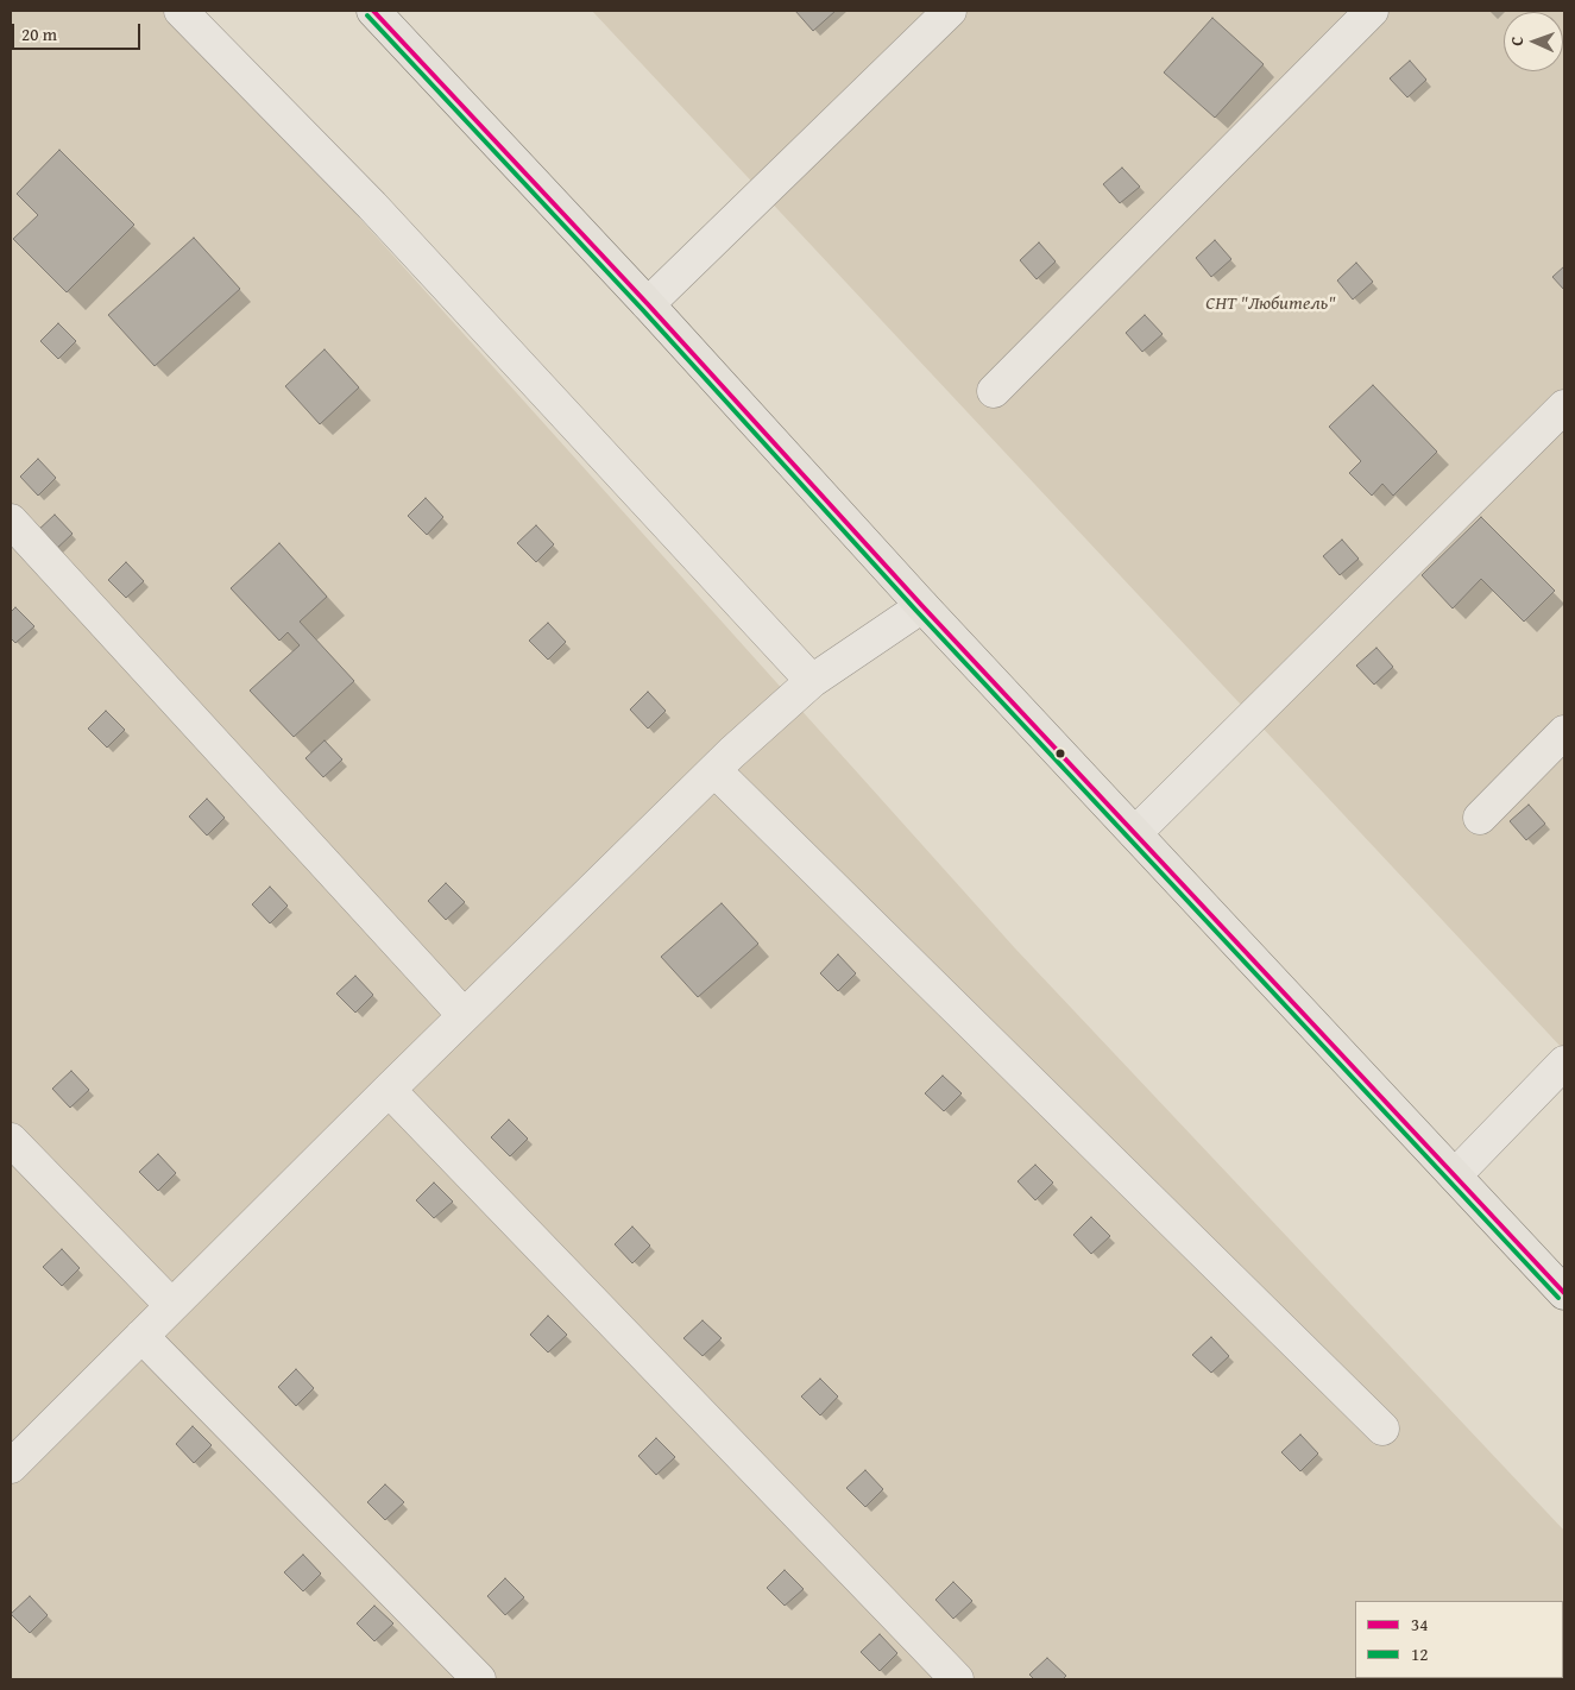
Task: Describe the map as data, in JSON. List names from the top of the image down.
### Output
{
  "parks": ["СНТ \"Любитель\""],
  "lines": ["transit line 34", "transit line 12"],
  "legend": ["34", "12"],
  "scale_bar": "20 m",
  "north": "left"
}
